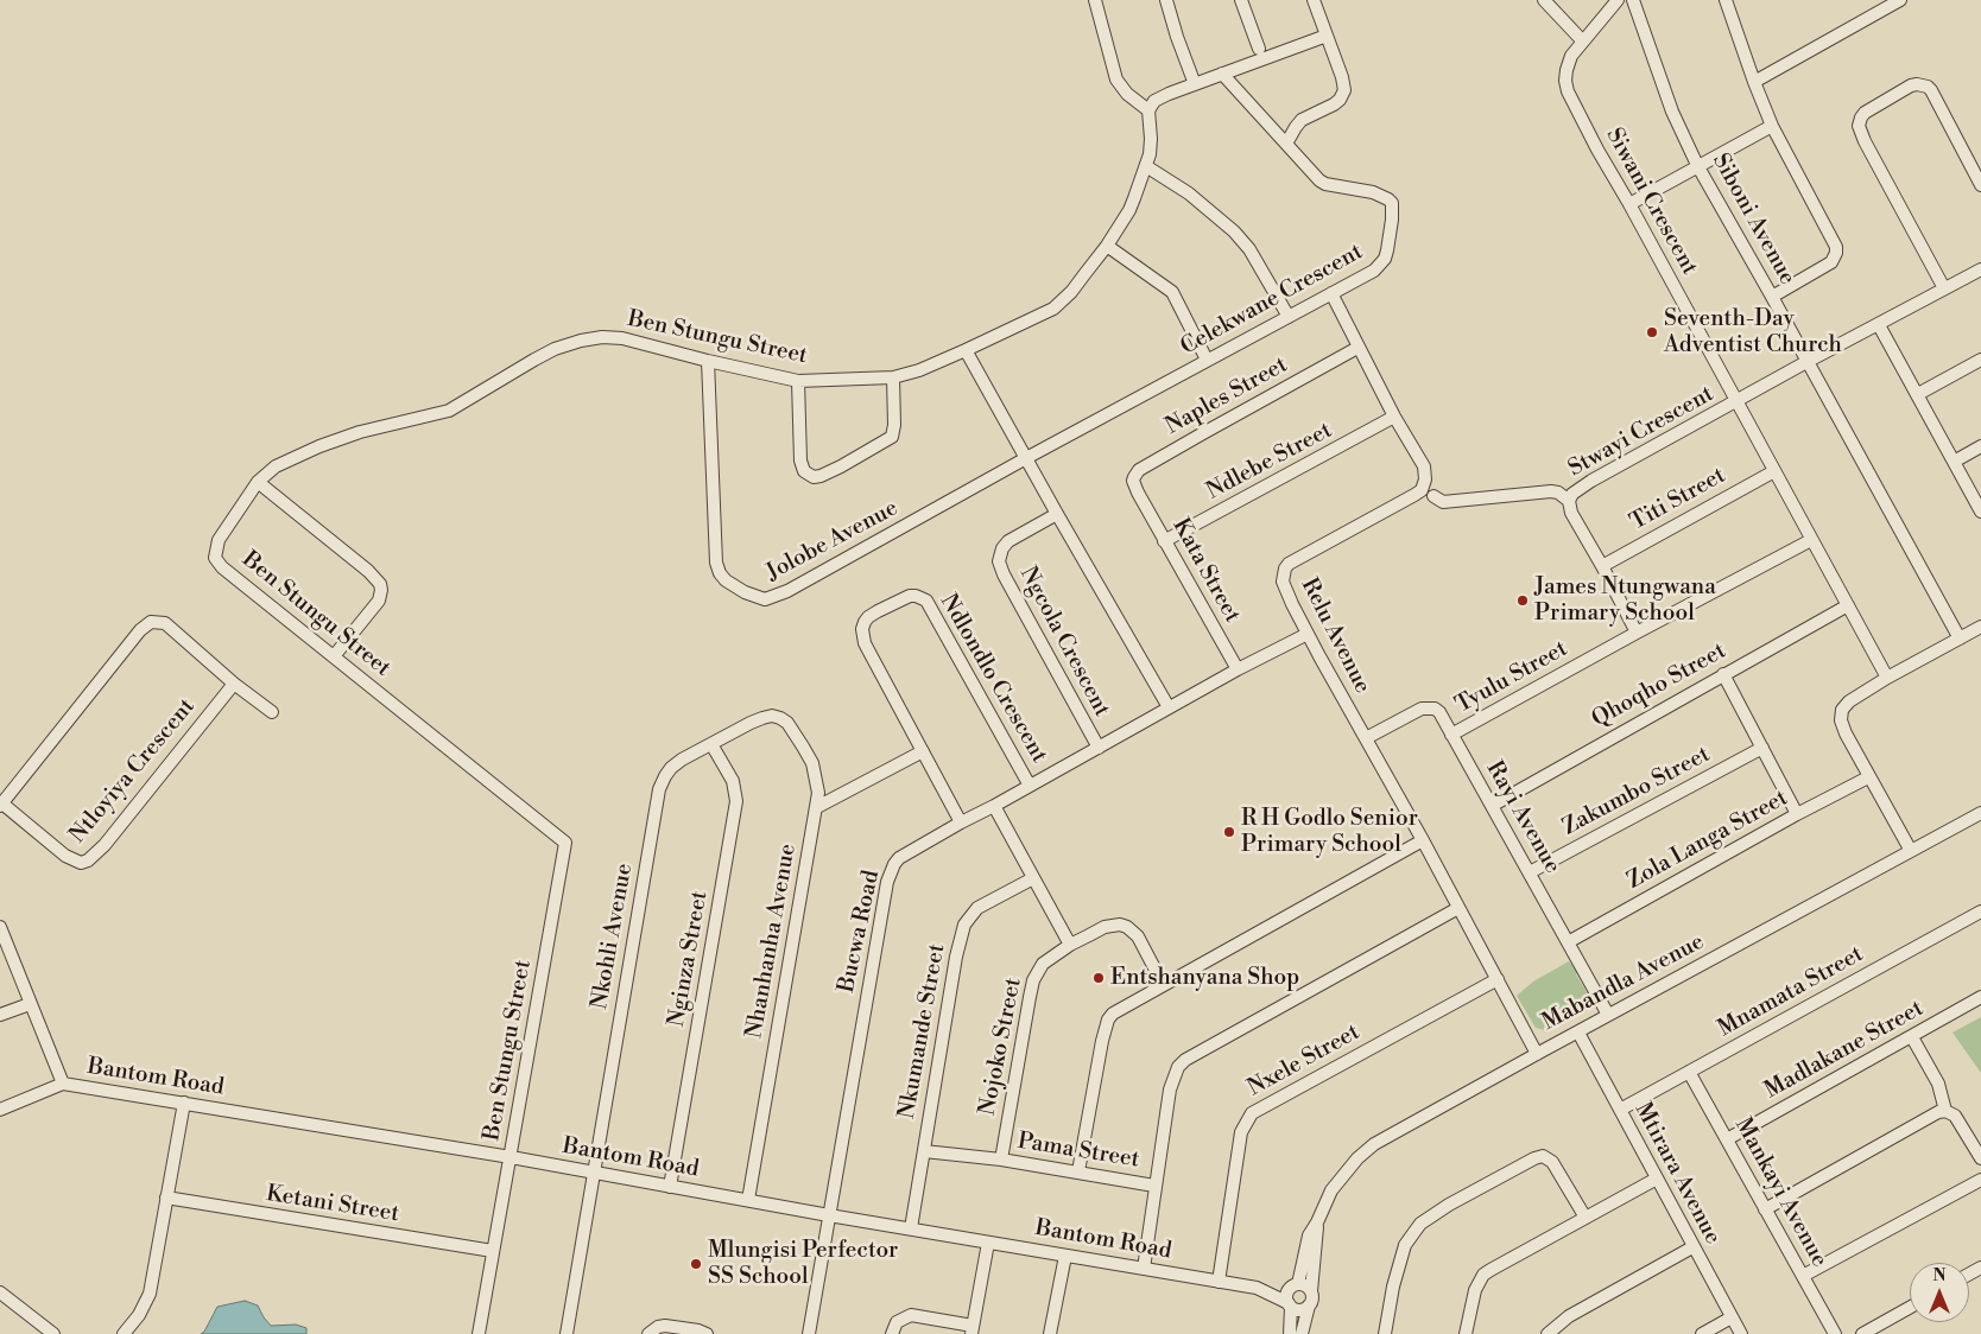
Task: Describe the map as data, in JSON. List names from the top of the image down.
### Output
{
  "streets": {
    "street": [
      "Siwani Crescent",
      "Siboni Avenue",
      "Celekwane Crescent",
      "Ben Stungu Street",
      "Naples Street",
      "Stwayi Crescent",
      "Ndlebe Street",
      "Titi Street",
      "Jolobe Avenue",
      "Kata Street",
      "Relu Avenue",
      "Ngcola Crescent",
      "Tyulu Street",
      "Ndlondlo Crescent",
      "Qhoqho Street",
      "Ntloyiya Crescent",
      "Zakumbo Street",
      "Rayi Avenue",
      "Zola Langa Street",
      "Bucwa Road",
      "Nkohli Avenue",
      "Nhanhanha Avenue",
      "Nginza Street",
      "Mabandla Avenue",
      "Mnamata Street",
      "Nkumande Street",
      "Nojoko Street",
      "Madlakane Street",
      "Nxele Street",
      "Bantom Road",
      "Pama Street",
      "Mtirara Avenue",
      "Mankayi Avenue",
      "Ketani Street"
    ]
  },
  "crossings": [
    ["Siwani Crescent", "Stwayi Crescent"],
    ["Siwani Crescent", "Titi Street"],
    ["Siwani Crescent", "Tyulu Street"],
    ["Siwani Crescent", "Qhoqho Street"],
    ["Siboni Avenue", "Stwayi Crescent"],
    ["Celekwane Crescent", "Jolobe Avenue"],
    ["Celekwane Crescent", "Relu Avenue"],
    ["Ben Stungu Street", "Jolobe Avenue"],
    ["Ben Stungu Street", "Bantom Road"],
    ["Naples Street", "Kata Street"],
    ["Naples Street", "Relu Avenue"],
    ["Stwayi Crescent", "Titi Street"],
    ["Stwayi Crescent", "Tyulu Street"],
    ["Ndlebe Street", "Kata Street"],
    ["Ndlebe Street", "Relu Avenue"],
    ["Kata Street", "Bucwa Road"],
    ["Relu Avenue", "Rayi Avenue"],
    ["Relu Avenue", "Bucwa Road"],
    ["Relu Avenue", "Mabandla Avenue"],
    ["Relu Avenue", "Nxele Street"],
    ["Ngcola Crescent", "Bucwa Road"],
    ["Tyulu Street", "Rayi Avenue"],
    ["Ndlondlo Crescent", "Bucwa Road"],
    ["Qhoqho Street", "Rayi Avenue"],
    ["Zakumbo Street", "Rayi Avenue"],
    ["Rayi Avenue", "Zola Langa Street"],
    ["Rayi Avenue", "Mabandla Avenue"],
    ["Bucwa Road", "Bantom Road"],
    ["Nkohli Avenue", "Nhanhanha Avenue"],
    ["Nkohli Avenue", "Nginza Street"],
    ["Nkohli Avenue", "Bantom Road"],
    ["Nhanhanha Avenue", "Bantom Road"],
    ["Nginza Street", "Bantom Road"],
    ["Mabandla Avenue", "Bantom Road"],
    ["Mabandla Avenue", "Mtirara Avenue"],
    ["Mnamata Street", "Mtirara Avenue"],
    ["Mnamata Street", "Mankayi Avenue"],
    ["Nkumande Street", "Bantom Road"],
    ["Nkumande Street", "Pama Street"],
    ["Nojoko Street", "Pama Street"],
    ["Madlakane Street", "Mankayi Avenue"],
    ["Nxele Street", "Bantom Road"]
  ],
  "places": [
    "Seventh-Day Adventist Church",
    "James Ntungwana Primary School",
    "R H Godlo Senior Primary School",
    "Entshanyana Shop",
    "Mlungisi Perfector SS School"
  ],
  "north": "top"
}
